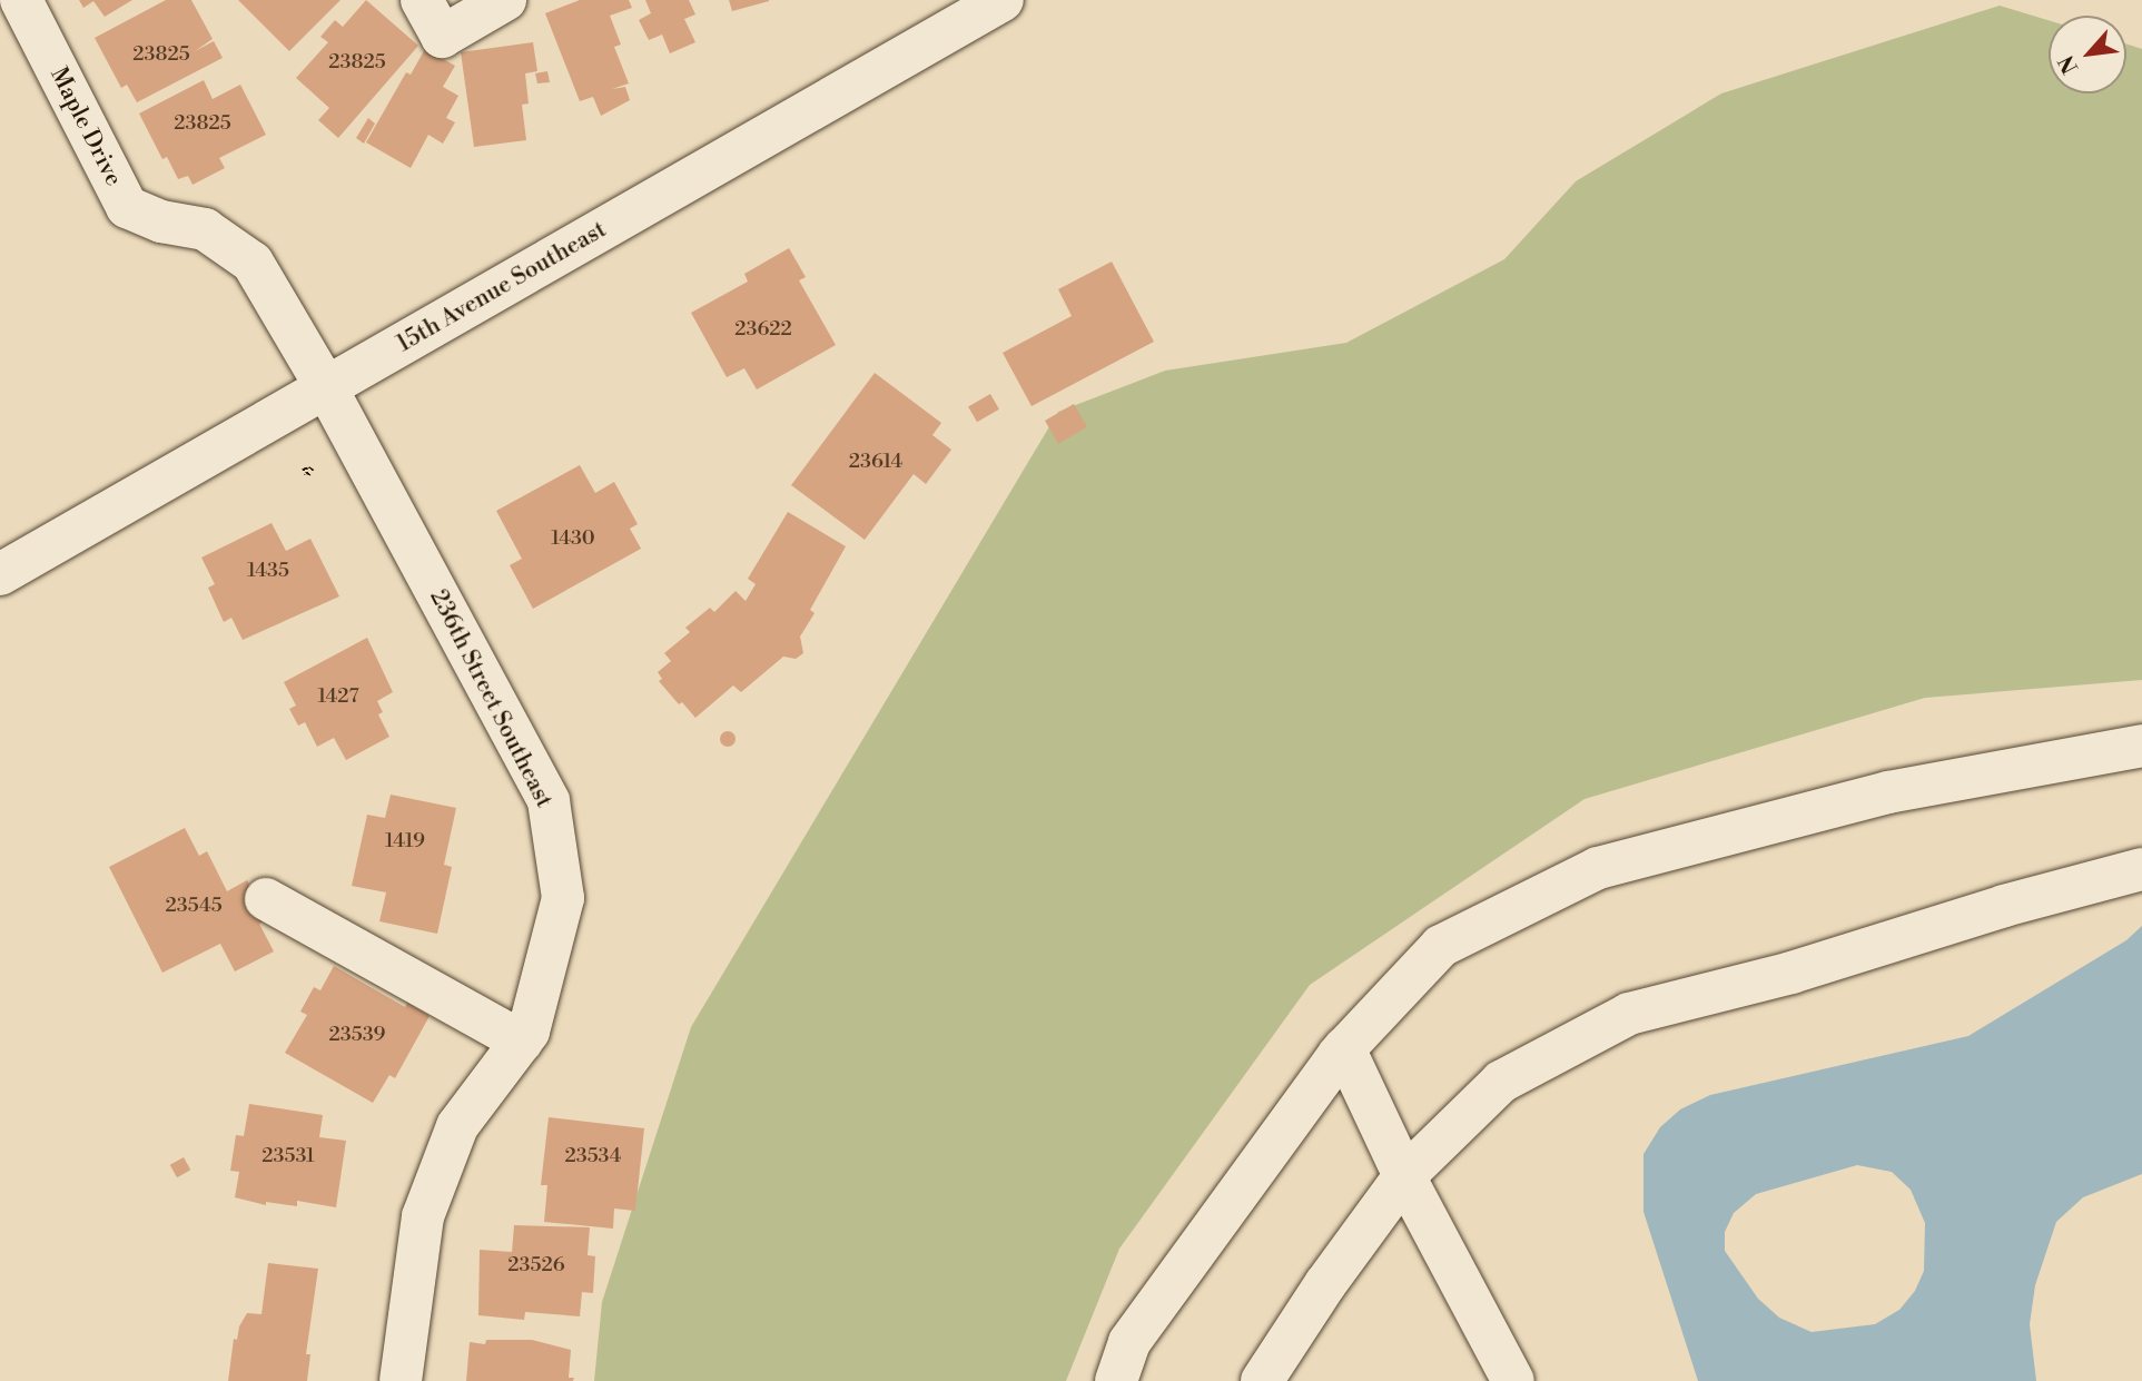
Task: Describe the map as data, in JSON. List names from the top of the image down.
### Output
{
  "streets": {
    "street": ["Maple Drive", "15th Avenue Southeast", "236th Street Southeast"]
  },
  "crossings": [
    ["Maple Drive", "15th Avenue Southeast"],
    ["Maple Drive", "236th Street Southeast"],
    ["15th Avenue Southeast", "236th Street Southeast"]
  ],
  "house_numbers": [
    "23825",
    "23825",
    "23825",
    "23622",
    "23614",
    "1430",
    "1435",
    "1427",
    "1419",
    "23545",
    "23539",
    "23531",
    "23534",
    "23526"
  ],
  "north": "bottom left"
}
